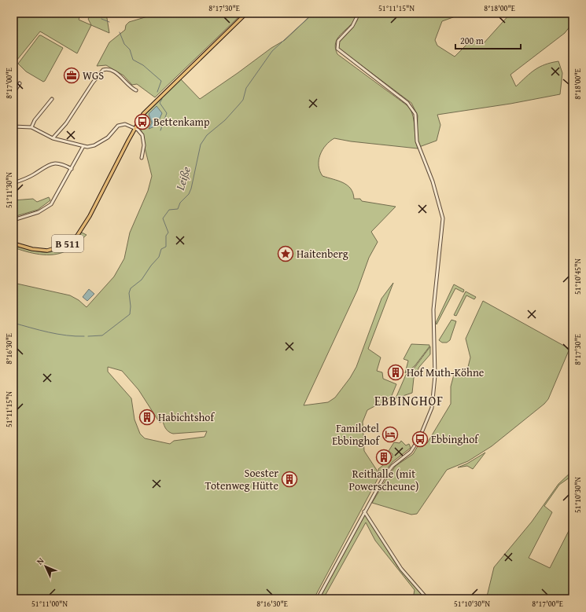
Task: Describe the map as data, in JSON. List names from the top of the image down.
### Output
{
  "streets": {
    "main road": ["B 511"]
  },
  "districts": ["EBBINGHOF"],
  "water": ["Leiße"],
  "places": {
    "office": ["WGS"],
    "bus stop": ["Bettenkamp", "Ebbinghof"],
    "place": ["Haitenberg"],
    "building": [
      "Hof Muth-Köhne",
      "Habichtshof",
      "Reithalle (mit Powerscheune)",
      "Soester Totenweg Hütte"
    ],
    "hotel": ["Familotel Ebbinghof"]
  },
  "scale_bar": "200 m",
  "north": "top left",
  "coordinates": [
    "8°17'30\"E",
    "51°11'15\"N",
    "8°18'00\"E",
    "8°17'00\"E",
    "51°11'30\"N",
    "51°10'45\"N",
    "8°16'30\"E",
    "51°10'30\"N",
    "51°11'00\"N"
  ]
}
